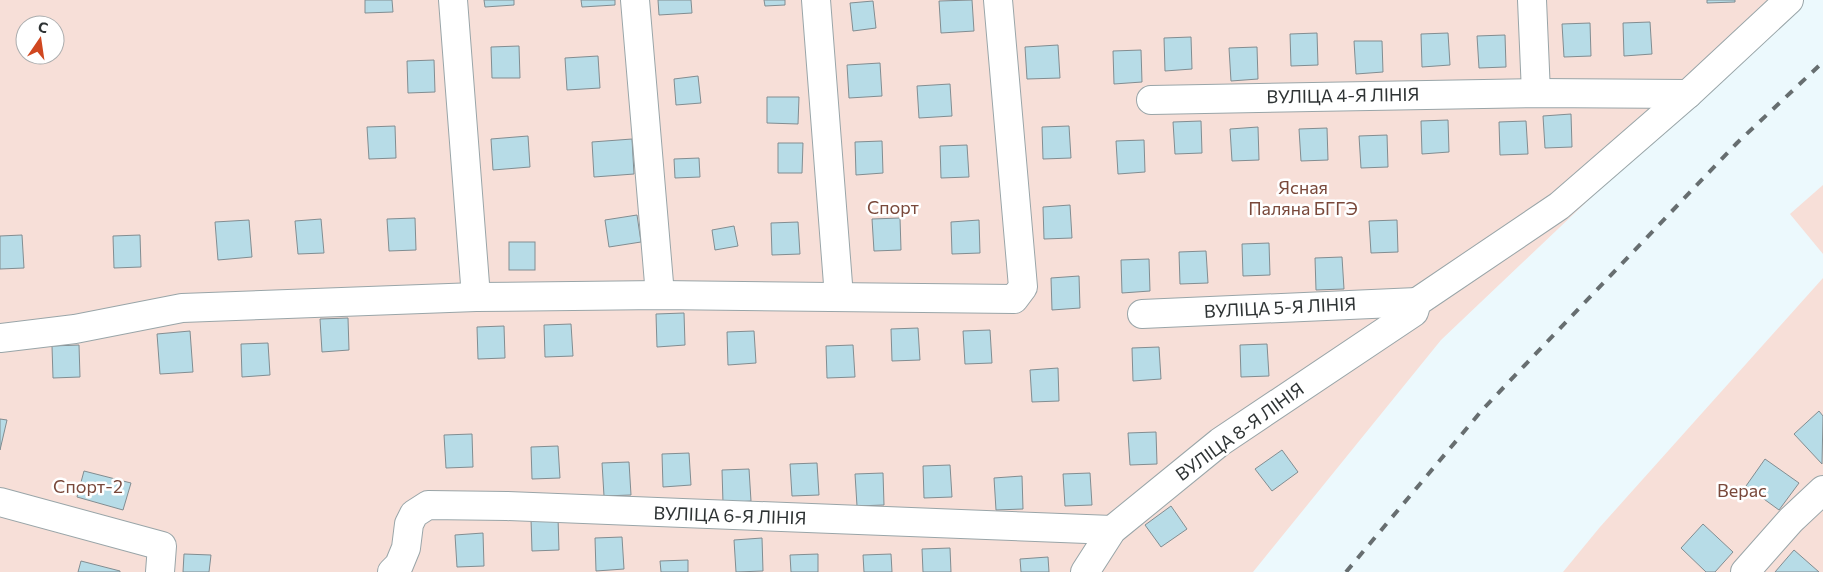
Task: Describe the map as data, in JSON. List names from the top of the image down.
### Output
{
  "streets": {
    "street": [
      "ВУЛІЦА 4-Я ЛІНІЯ",
      "ВУЛІЦА 5-Я ЛІНІЯ",
      "ВУЛІЦА 8-Я ЛІНІЯ",
      "ВУЛІЦА 6-Я ЛІНІЯ"
    ]
  },
  "crossings": [
    ["ВУЛІЦА 4-Я ЛІНІЯ", "ВУЛІЦА 8-Я ЛІНІЯ"],
    ["ВУЛІЦА 5-Я ЛІНІЯ", "ВУЛІЦА 8-Я ЛІНІЯ"],
    ["ВУЛІЦА 8-Я ЛІНІЯ", "ВУЛІЦА 6-Я ЛІНІЯ"]
  ],
  "parks": [
    "Ясная Паляна БГГЭ",
    "Спорт",
    "Спорт-2",
    "Верас"
  ],
  "north": "top"
}
